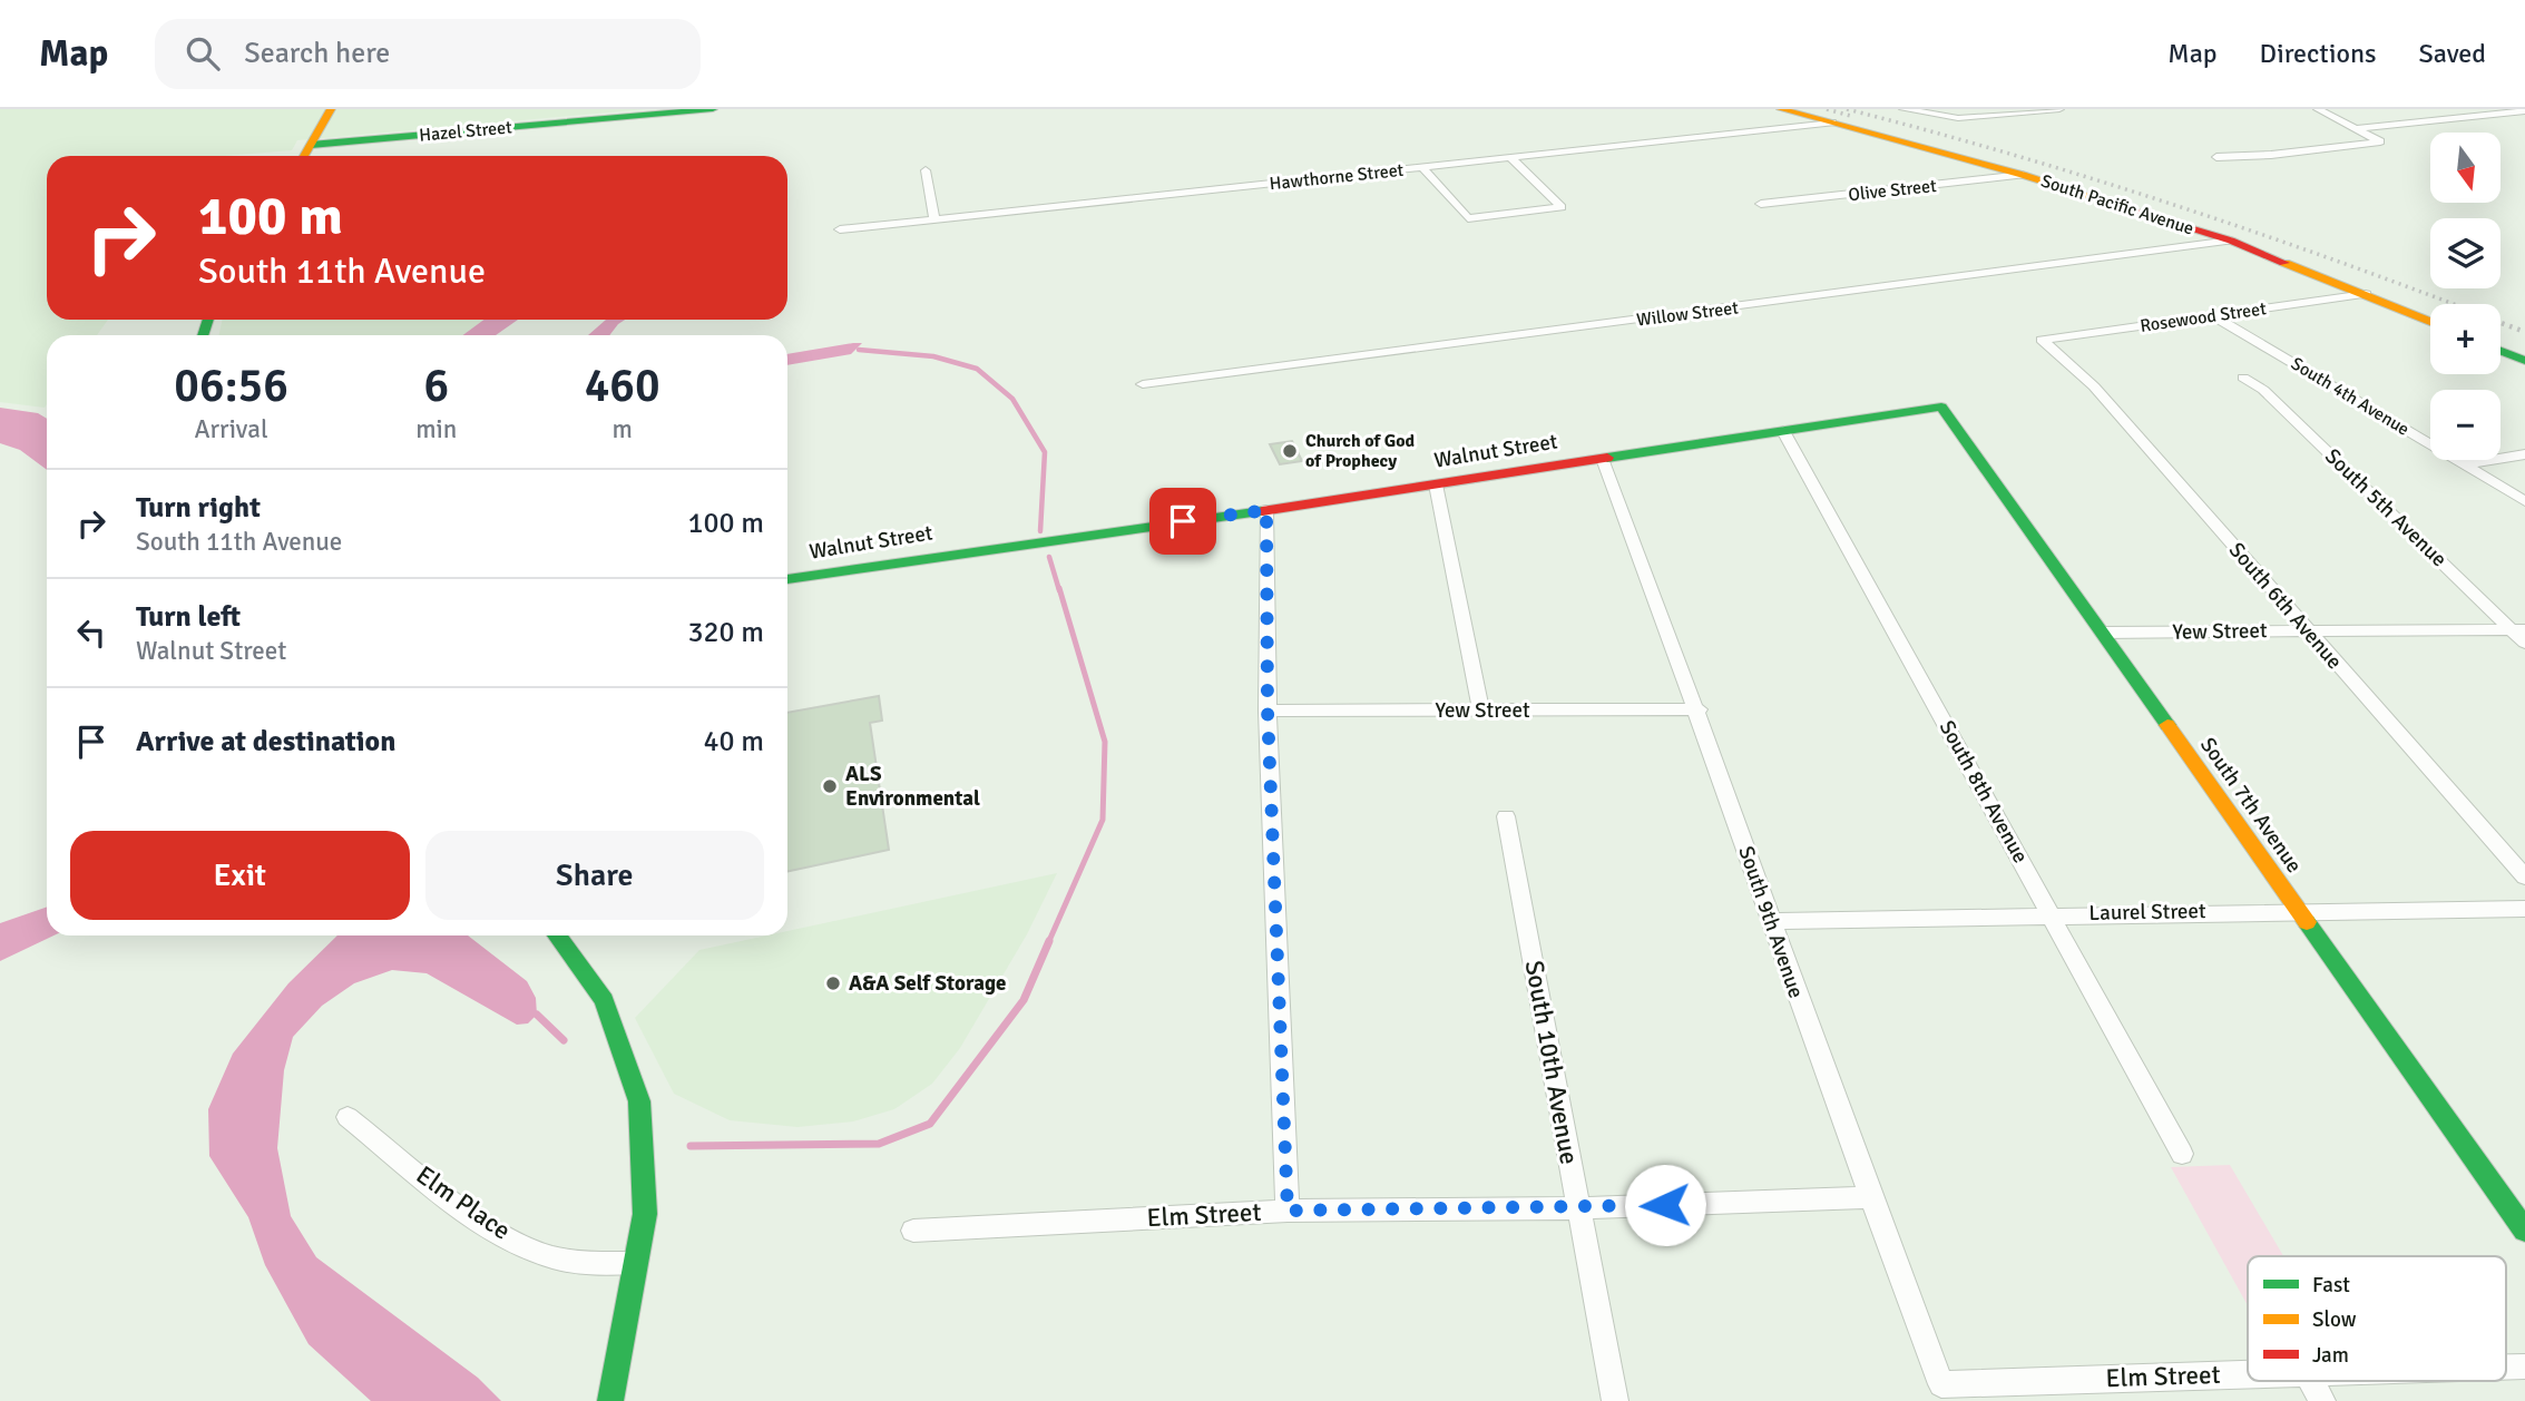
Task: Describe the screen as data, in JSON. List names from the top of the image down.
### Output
{
  "streets": {
    "street": [
      "Hazel Street",
      "Hawthorne Street",
      "Olive Street",
      "South Pacific Avenue",
      "Willow Street",
      "Rosewood Street",
      "South 4th Avenue",
      "Walnut Street",
      "South 5th Avenue",
      "South 6th Avenue",
      "Yew Street",
      "South 8th Avenue",
      "South 7th Avenue",
      "Laurel Street",
      "South 9th Avenue",
      "South 10th Avenue",
      "Elm Place",
      "Elm Street"
    ]
  },
  "crossings": [
    ["Hawthorne Street", "South Pacific Avenue"],
    ["Olive Street", "South Pacific Avenue"],
    ["South Pacific Avenue", "Willow Street"],
    ["South Pacific Avenue", "Rosewood Street"],
    ["Rosewood Street", "South 4th Avenue"],
    ["Rosewood Street", "South 6th Avenue"],
    ["Walnut Street", "South 8th Avenue"],
    ["Walnut Street", "South 7th Avenue"],
    ["Walnut Street", "South 9th Avenue"],
    ["South 5th Avenue", "Yew Street"],
    ["South 6th Avenue", "Yew Street"],
    ["Yew Street", "South 7th Avenue"],
    ["Yew Street", "South 9th Avenue"],
    ["South 8th Avenue", "Laurel Street"],
    ["South 7th Avenue", "Laurel Street"],
    ["Laurel Street", "South 9th Avenue"],
    ["South 9th Avenue", "Elm Street"],
    ["South 10th Avenue", "Elm Street"]
  ],
  "places": ["Church of God of Prophecy", "ALS Environmental", "A&A Self Storage"],
  "legend": ["Fast", "Slow", "Jam"],
  "north": "bottom",
  "page": {
    "header": "Map",
    "search": "Search here",
    "nav": ["Map", "Directions", "Saved"],
    "map_buttons": ["+", "−"],
    "turn": ["100 m", "South 11th Avenue"],
    "eta": [
      "06:56",
      "Arrival",
      "6",
      "min",
      "460",
      "m"
    ],
    "list": [
      {
        "name": "Turn right",
        "note": "South 11th Avenue",
        "value": "100 m"
      },
      {
        "name": "Turn left",
        "note": "Walnut Street",
        "value": "320 m"
      },
      {
        "name": "Arrive at destination",
        "value": "40 m"
      }
    ],
    "buttons": ["Exit", "Share"]
  }
}
